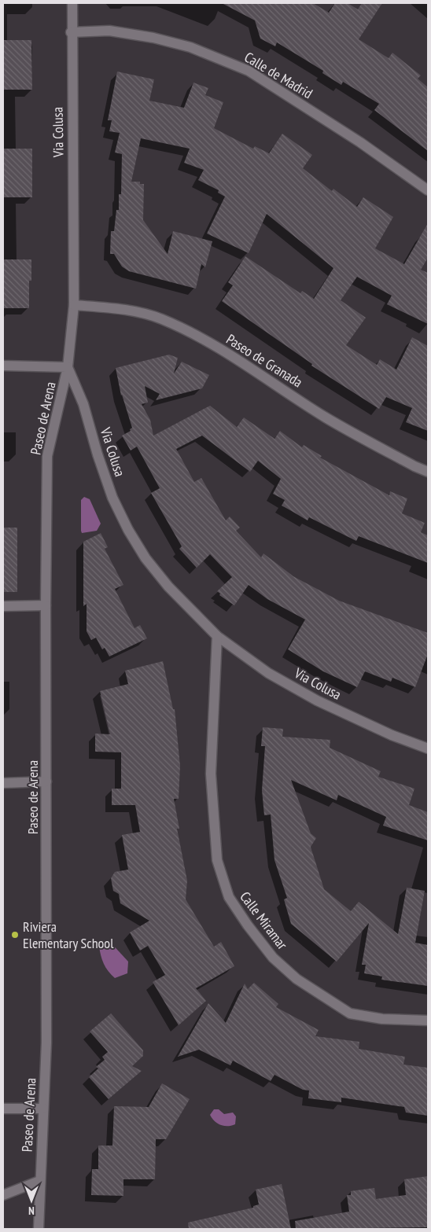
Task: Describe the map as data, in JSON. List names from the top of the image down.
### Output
{
  "streets": {
    "street": [
      "Calle de Madrid",
      "Via Colusa",
      "Paseo de Granada",
      "Paseo de Arena",
      "Calle Miramar"
    ]
  },
  "crossings": [
    ["Calle de Madrid", "Via Colusa"],
    ["Via Colusa", "Paseo de Granada"],
    ["Via Colusa", "Paseo de Arena"],
    ["Via Colusa", "Calle Miramar"]
  ],
  "places": ["Riviera Elementary School"],
  "north": "bottom"
}
